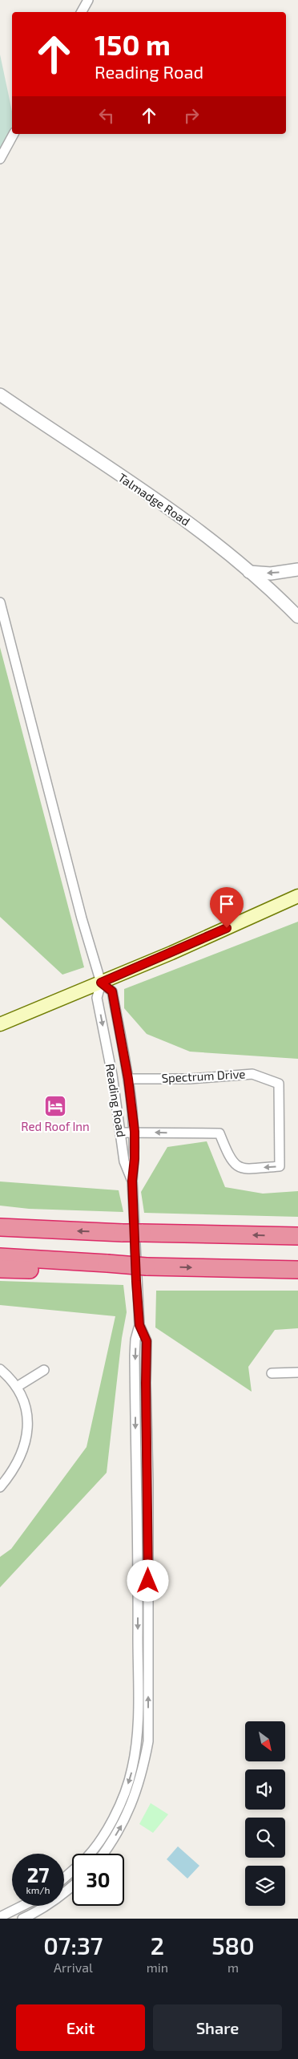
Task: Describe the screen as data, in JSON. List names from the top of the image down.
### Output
{
  "streets": {
    "street": ["Talmadge Road", "Spectrum Drive", "Reading Road"]
  },
  "crossings": [
    ["Spectrum Drive", "Reading Road"]
  ],
  "places": {
    "hotel": ["Red Roof Inn"]
  },
  "north": "bottom right",
  "page": {
    "turn": ["150 m", "Reading Road"],
    "speed": "27 km/h",
    "limit": "30",
    "eta": [
      "07:37",
      "Arrival",
      "2",
      "min",
      "580",
      "m"
    ],
    "buttons": ["Exit", "Share"]
  }
}
